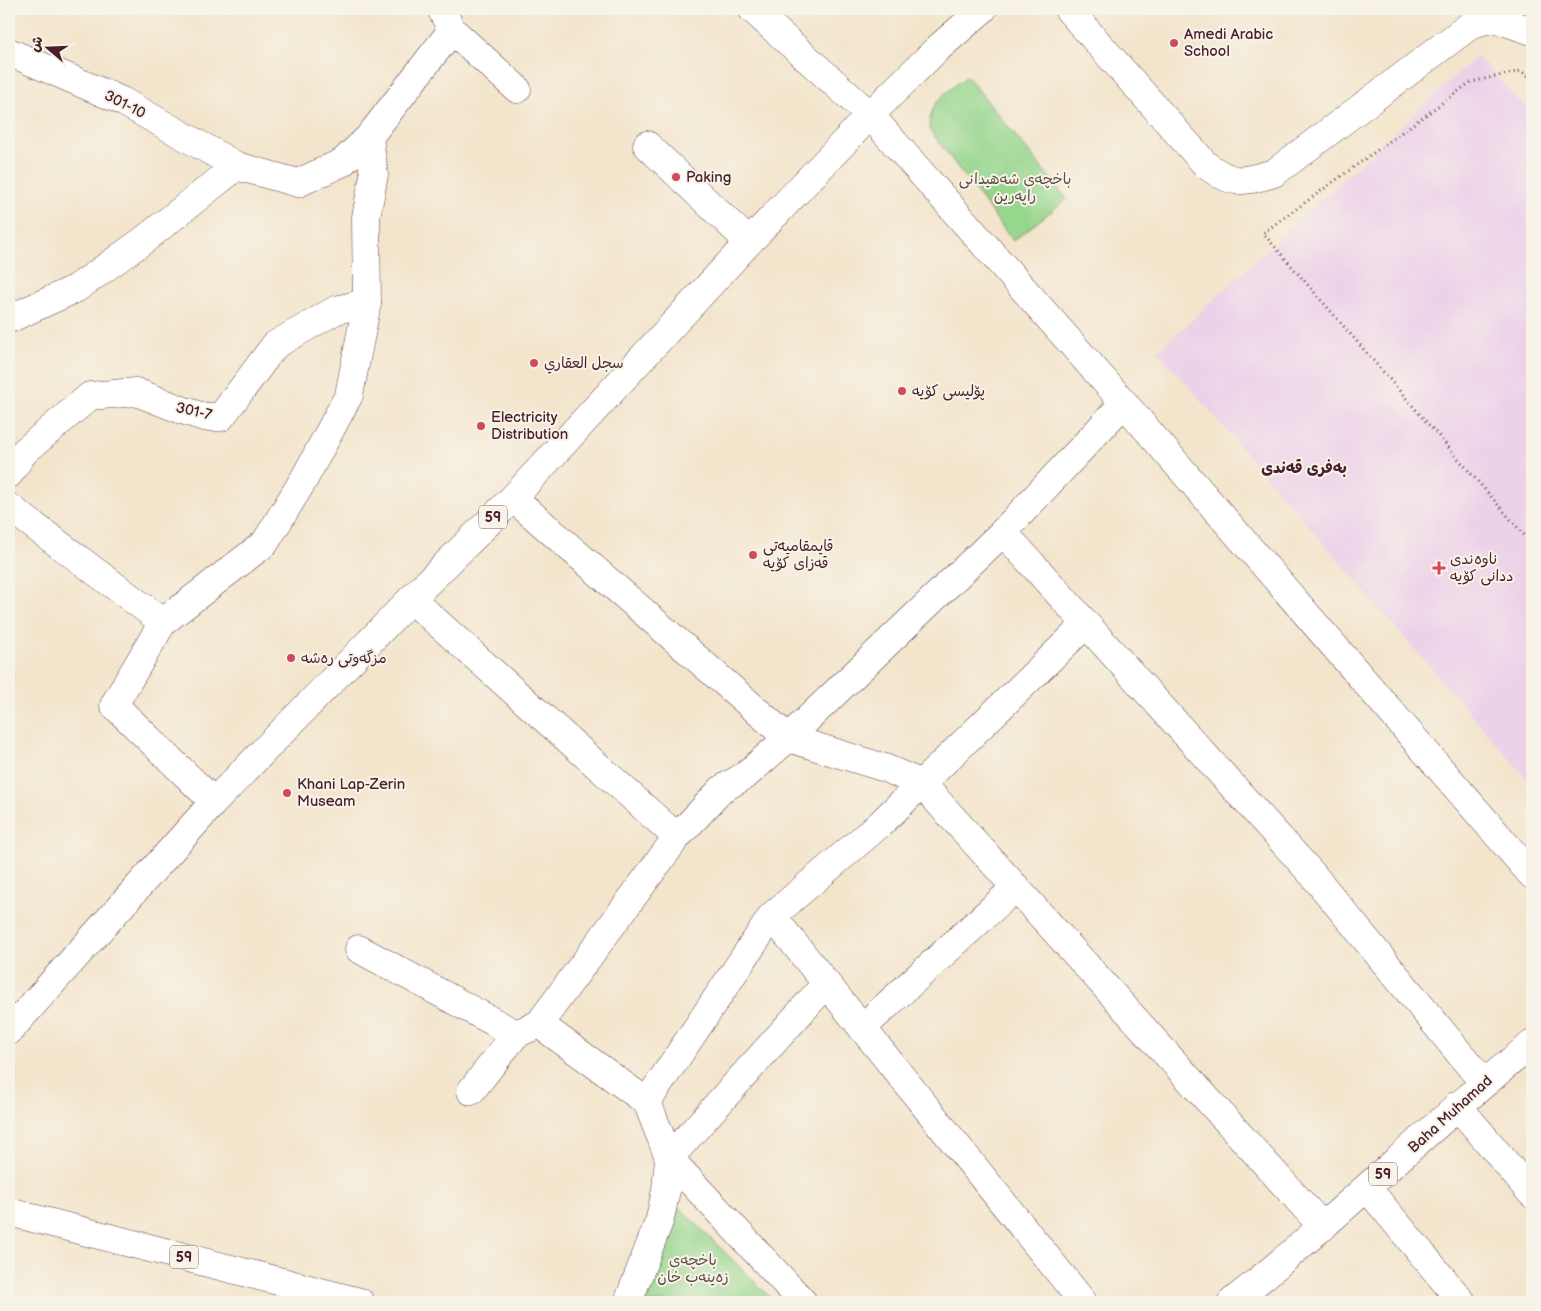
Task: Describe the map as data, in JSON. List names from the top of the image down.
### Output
{
  "streets": {
    "street": [
      "301-10",
      "301-7",
      "59",
      "Baha Muhamad"
    ]
  },
  "districts": ["بەفری قەندی"],
  "parks": ["باخچه‌ی شه‌هیدانی راپه‌رین", "باخچه‌ی زه‌ینه‌ب خان"],
  "places": {
    "other": [
      "Amedi Arabic School",
      "Paking",
      "سجل العقاري",
      "پۆلیسی كۆیه‌",
      "Electricity Distribution",
      "قایمقامیه‌تی قه‌زای كۆیه‌",
      "مزگەوتی رەشە",
      "Khani Lap-Zerin Museam"
    ],
    "health": ["ناوەندی ددانی کۆیە"]
  },
  "north": "left"
}
